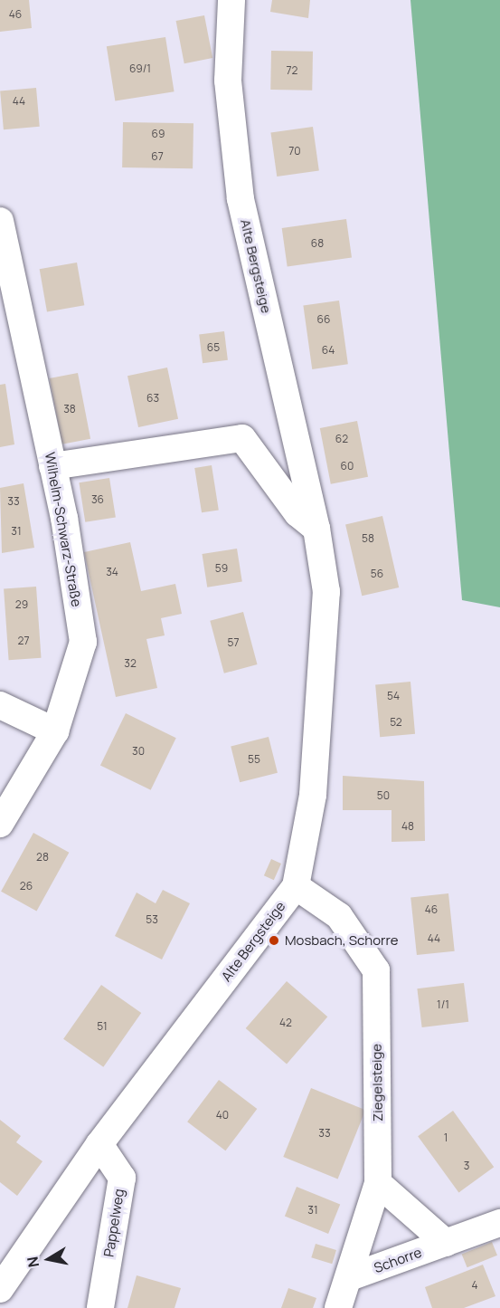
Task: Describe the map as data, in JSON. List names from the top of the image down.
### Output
{
  "streets": {
    "street": [
      "Alte Bergsteige",
      "Wilhelm-Schwarz-Straße",
      "Ziegelsteige",
      "Pappelweg",
      "Schorre"
    ]
  },
  "crossings": [
    ["Alte Bergsteige", "Ziegelsteige"],
    ["Alte Bergsteige", "Pappelweg"],
    ["Ziegelsteige", "Schorre"]
  ],
  "places": ["Mosbach, Schorre"],
  "house_numbers": [
    "46",
    "69/1",
    "72",
    "44",
    "69",
    "70",
    "67",
    "68",
    "66",
    "65",
    "64",
    "63",
    "38",
    "62",
    "60",
    "36",
    "33",
    "31",
    "58",
    "59",
    "34",
    "56",
    "29",
    "27",
    "57",
    "32",
    "54",
    "52",
    "30",
    "55",
    "50",
    "48",
    "28",
    "26",
    "46",
    "53",
    "44",
    "1/1",
    "42",
    "51",
    "40",
    "33",
    "1",
    "3",
    "31",
    "4"
  ],
  "north": "left"
}
